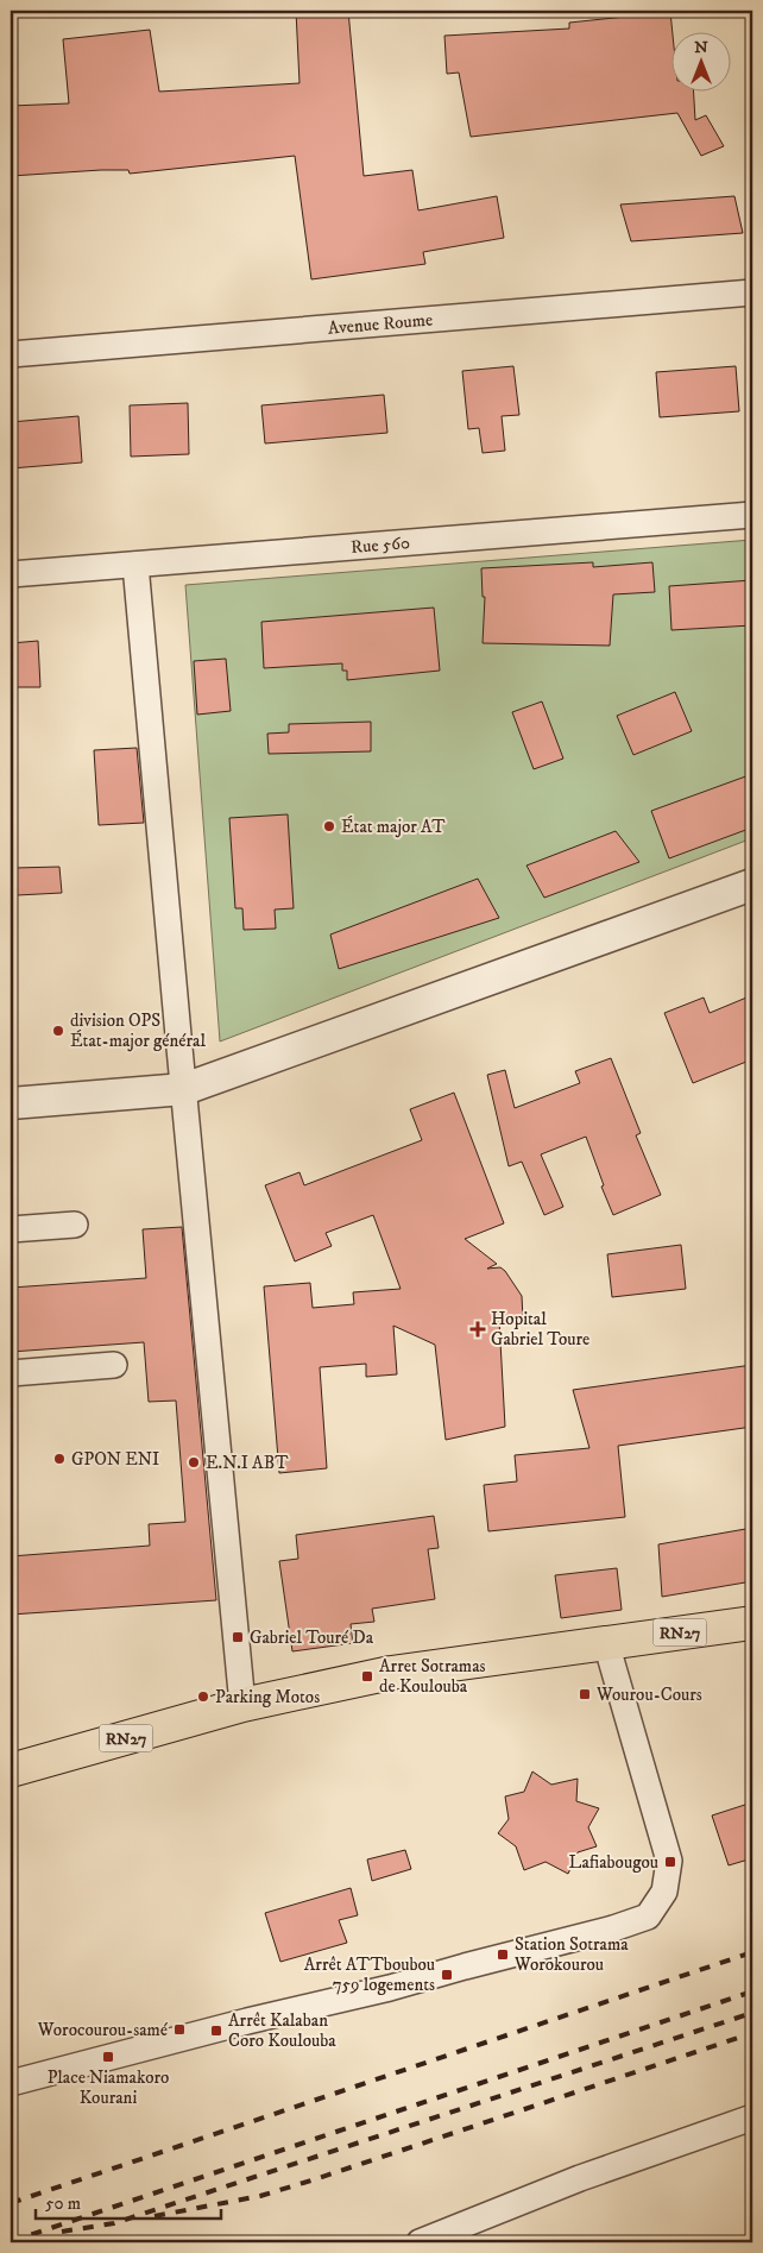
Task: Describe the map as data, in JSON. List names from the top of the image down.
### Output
{
  "streets": {
    "main road": ["RN27"],
    "street": ["Avenue Roume", "Rue 560"]
  },
  "places": {
    "other": [
      "État major AT",
      "division OPS État-major général",
      "GPON ENI",
      "E.N.I ABT",
      "Parking Motos"
    ],
    "health": ["Hopital Gabriel Toure"],
    "transit": [
      "Gabriel Touré Da",
      "Arret Sotramas de Koulouba",
      "Wourou-Cours",
      "Lafiabougou",
      "Station Sotrama Worokourou",
      "Arrêt ATTboubou 759 logements",
      "Worocourou-samé",
      "Arrêt Kalaban Coro Koulouba",
      "Place Niamakoro Kourani"
    ]
  },
  "scale_bar": "50 m",
  "north": "top"
}
